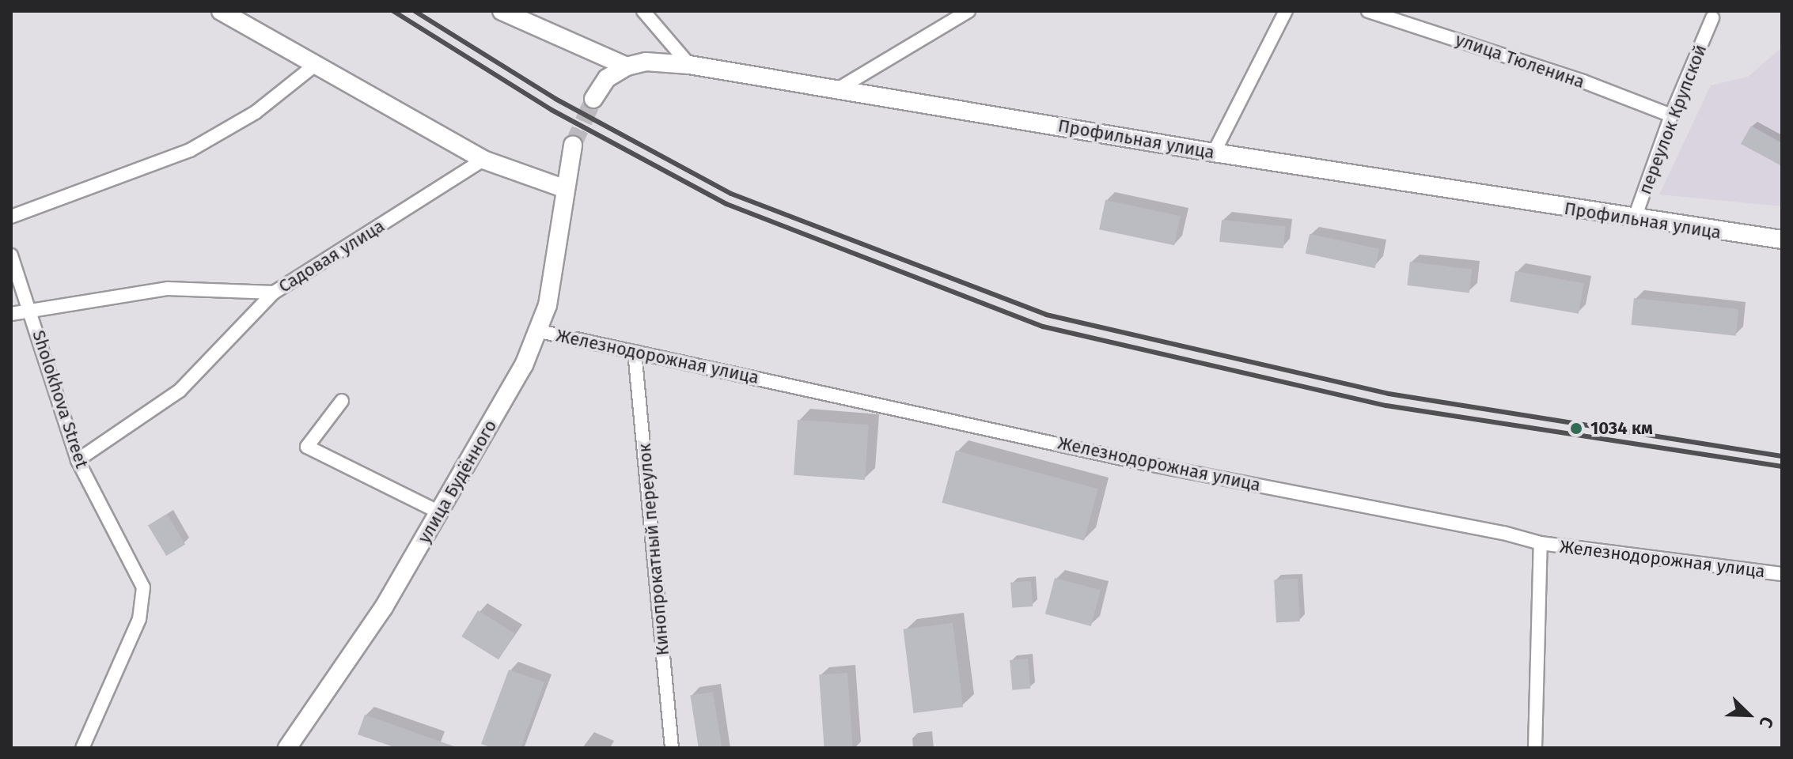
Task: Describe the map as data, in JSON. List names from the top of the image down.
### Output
{
  "streets": {
    "main road": ["Профильная улица", "улица Будённого"],
    "street": [
      "улица Тюленина",
      "переулок Крупской",
      "Садовая улица",
      "Железнодорожная улица",
      "Sholokhova Street",
      "Кинопрокатный переулок"
    ]
  },
  "crossings": [
    ["улица Тюленина", "переулок Крупской"],
    ["переулок Крупской", "Профильная улица"],
    ["Садовая улица", "Sholokhova Street"],
    ["Железнодорожная улица", "улица Будённого"],
    ["Железнодорожная улица", "Кинопрокатный переулок"]
  ],
  "places": ["1034 км"],
  "north": "bottom right"
}
